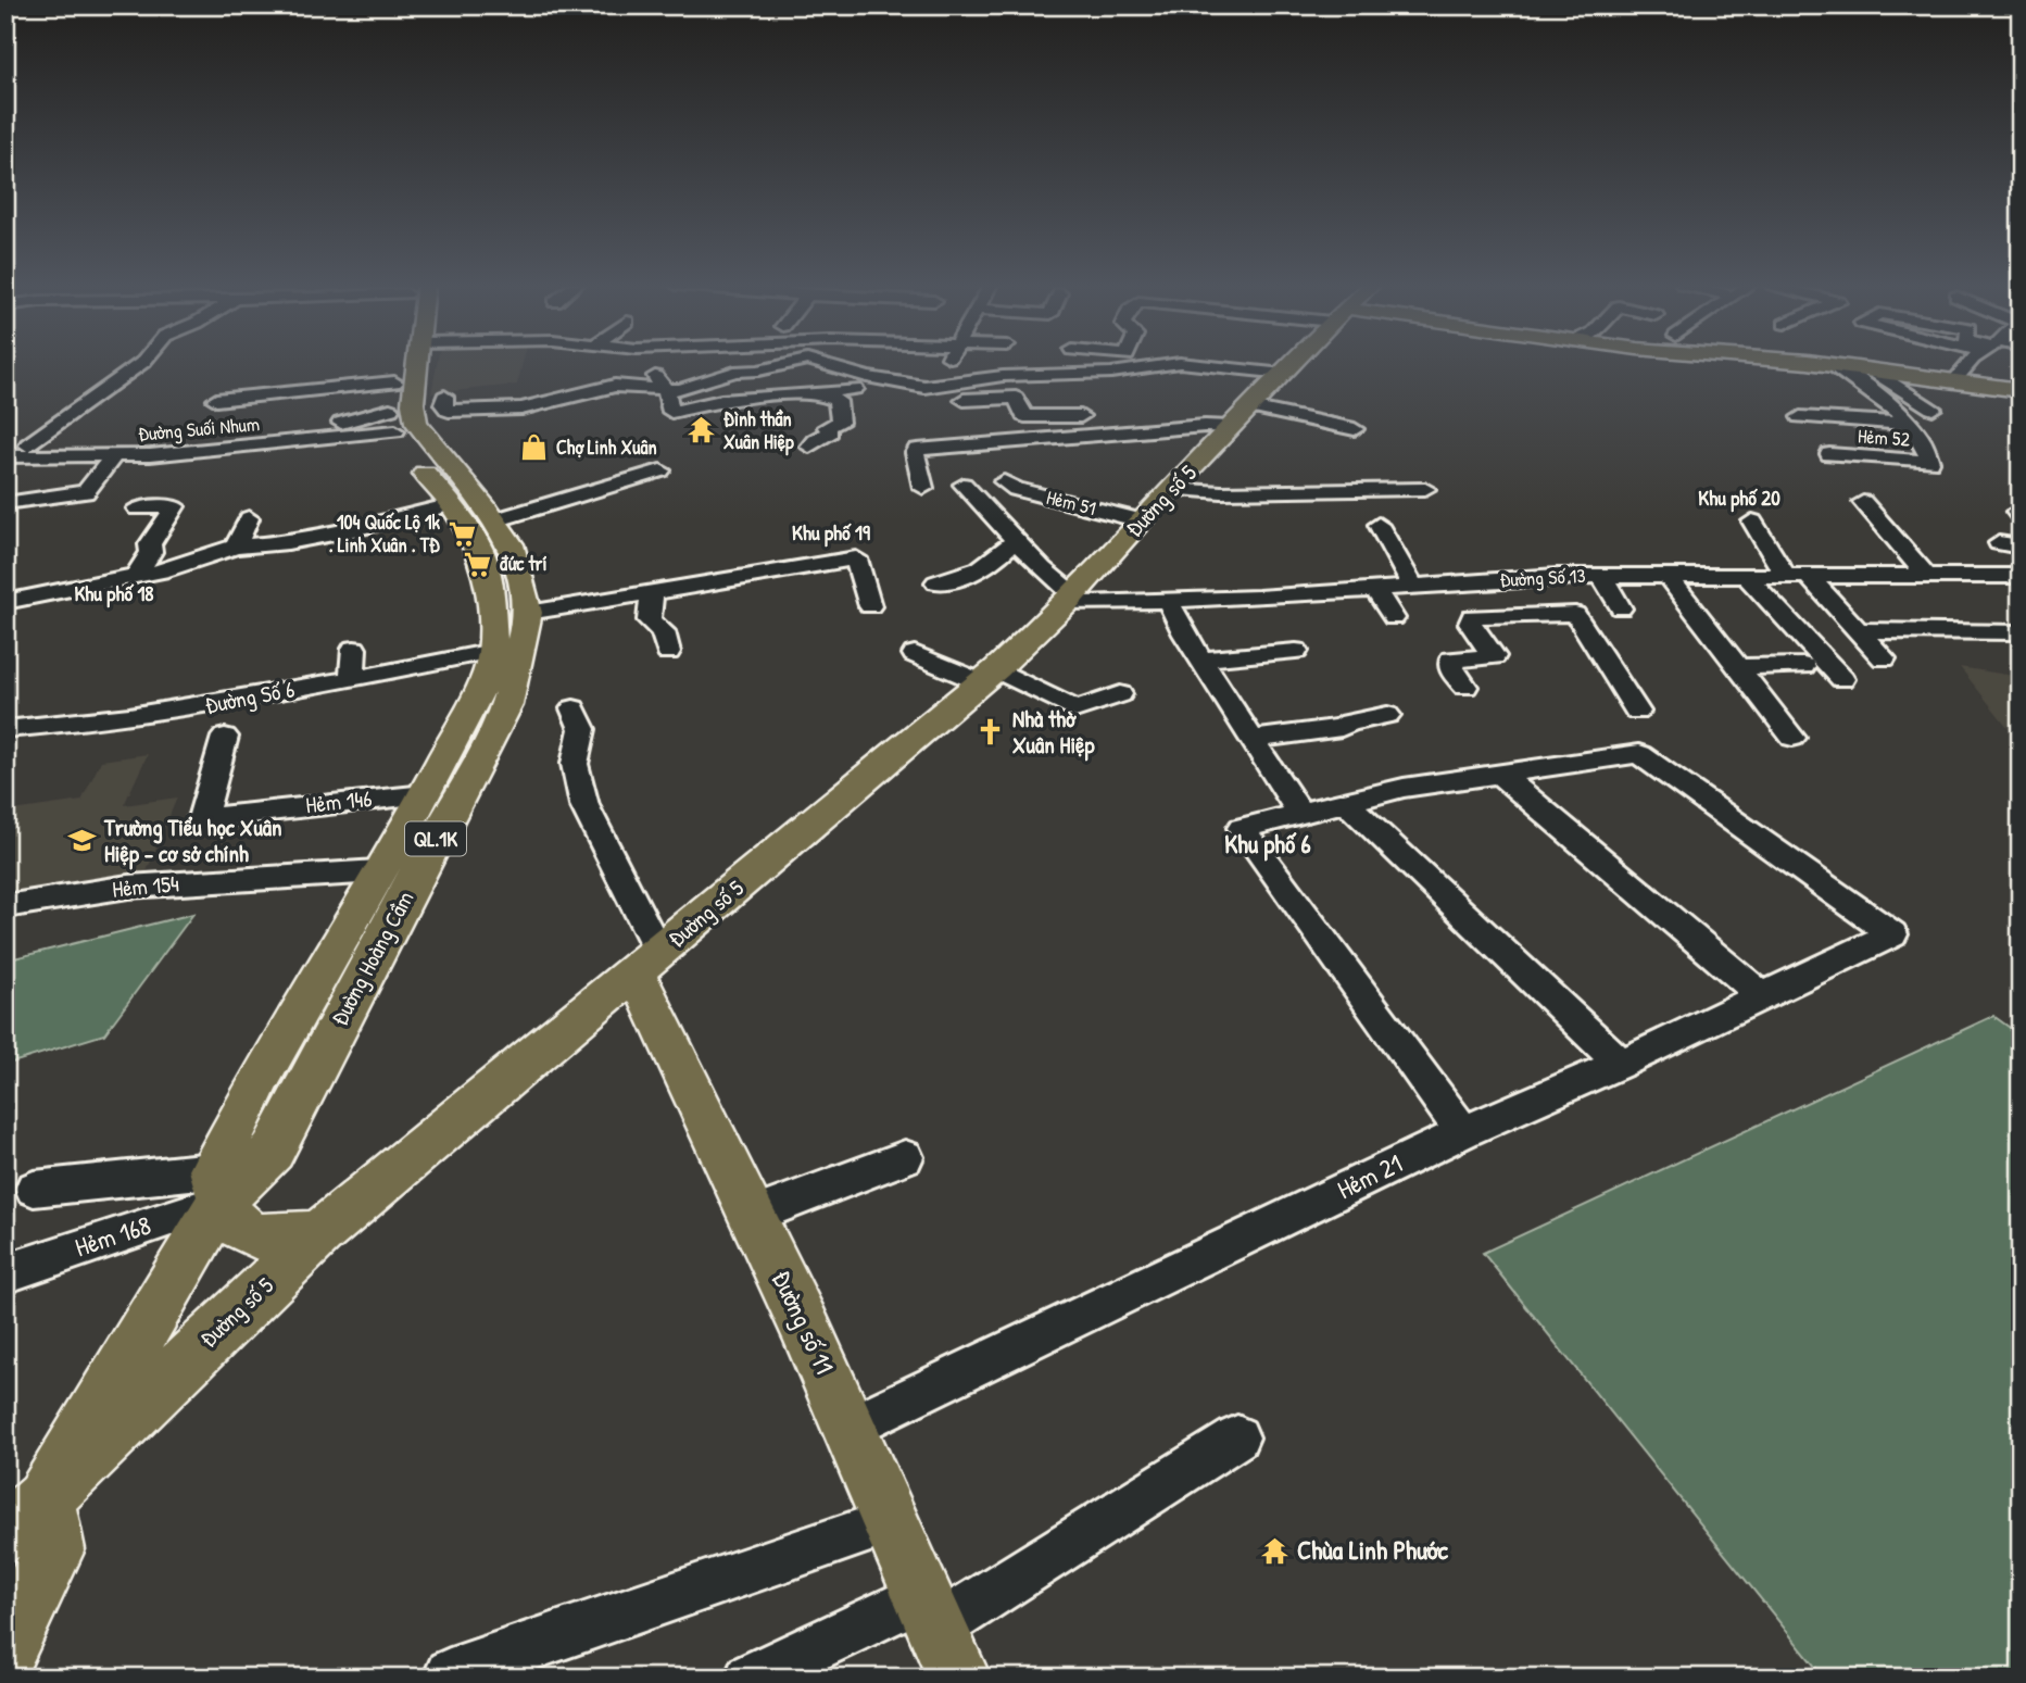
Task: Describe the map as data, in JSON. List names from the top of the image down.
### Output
{
  "streets": {
    "main road": [
      "Đường số 5",
      "QL.1K",
      "Đường Hoàng Cầm",
      "Đường số 11"
    ],
    "street": [
      "Đường Suối Nhum",
      "Hẻm 52",
      "Hẻm 51",
      "Đường Số 13",
      "Đường Số 6",
      "Hẻm 146",
      "Hẻm 154",
      "Hẻm 21",
      "Hẻm 168"
    ]
  },
  "crossings": [
    ["Đường Suối Nhum", "Đường Hoàng Cầm"],
    ["Đường số 5", "Hẻm 51"],
    ["Đường số 5", "Đường Số 13"],
    ["Đường số 5", "Đường Hoàng Cầm"],
    ["Đường số 5", "Đường số 11"],
    ["Đường Số 6", "Đường Hoàng Cầm"],
    ["Hẻm 146", "Đường Hoàng Cầm"],
    ["Hẻm 154", "Đường Hoàng Cầm"],
    ["Đường Hoàng Cầm", "Hẻm 168"],
    ["Hẻm 21", "Đường số 11"]
  ],
  "districts": [
    "Khu phố 20",
    "Khu phố 19",
    "Khu phố 18",
    "Khu phố 6"
  ],
  "places": {
    "temple": ["Đình thần Xuân Hiệp", "Chùa Linh Phước"],
    "shop": ["Chợ Linh Xuân"],
    "supermarket": ["104 Quốc Lộ 1k . Linh Xuân . TĐ", "đức trí"],
    "church": ["Nhà thờ Xuân Hiệp"],
    "school or university": ["Trường Tiểu học Xuân Hiệp - cơ sở chính"]
  }
}
